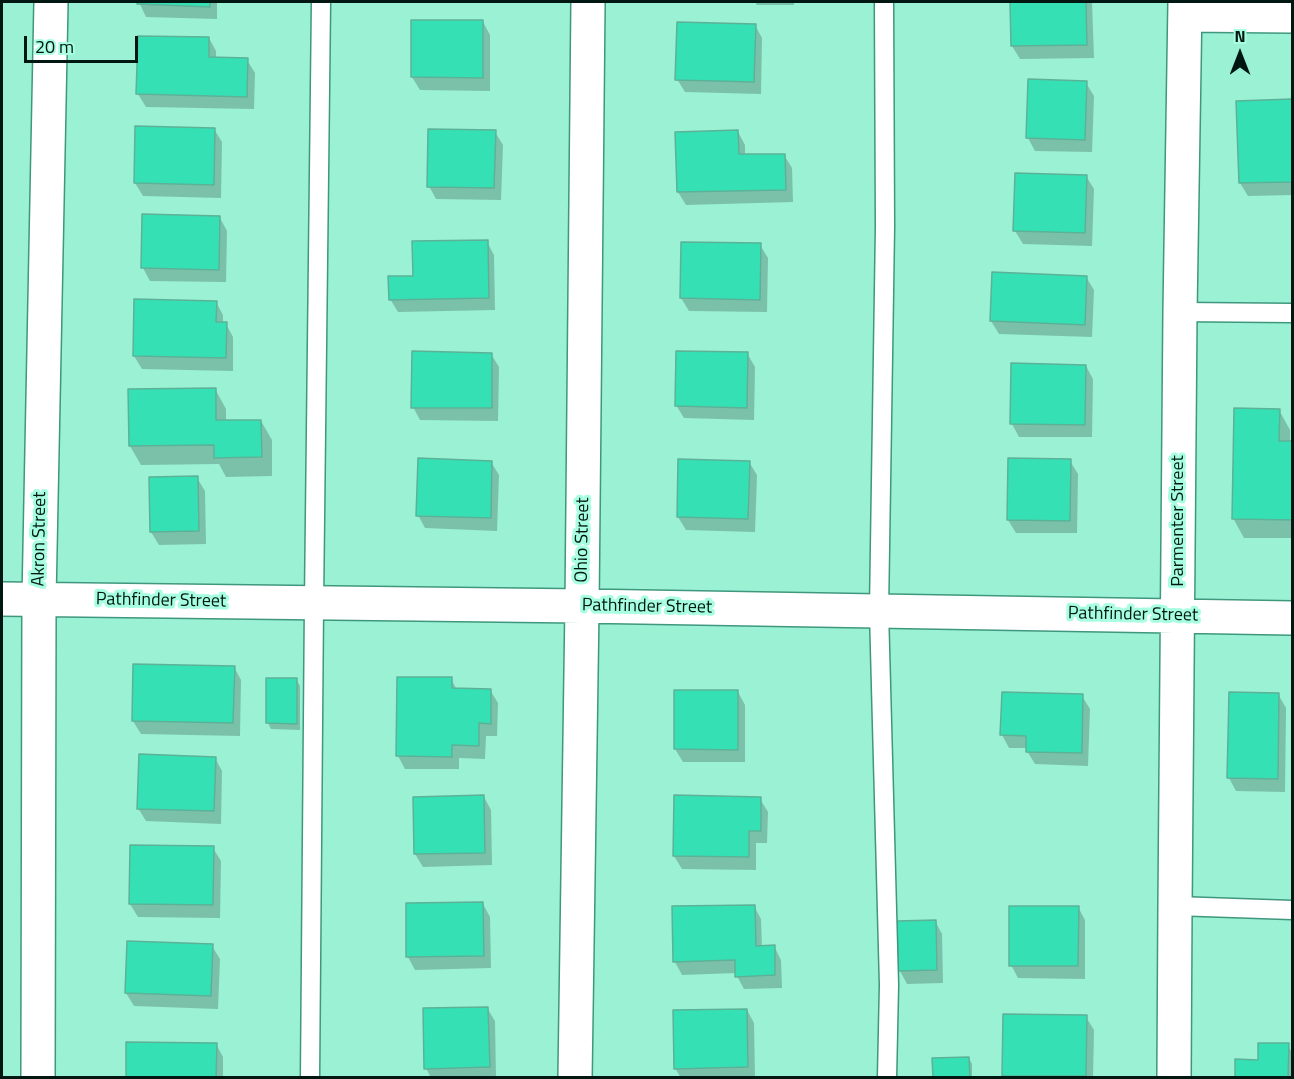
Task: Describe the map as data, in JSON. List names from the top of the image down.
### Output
{
  "streets": {
    "street": [
      "Parmenter Street",
      "Akron Street",
      "Ohio Street",
      "Pathfinder Street"
    ]
  },
  "crossings": [
    ["Parmenter Street", "Pathfinder Street"],
    ["Akron Street", "Pathfinder Street"],
    ["Ohio Street", "Pathfinder Street"]
  ],
  "scale_bar": "20 m",
  "north": "top"
}
